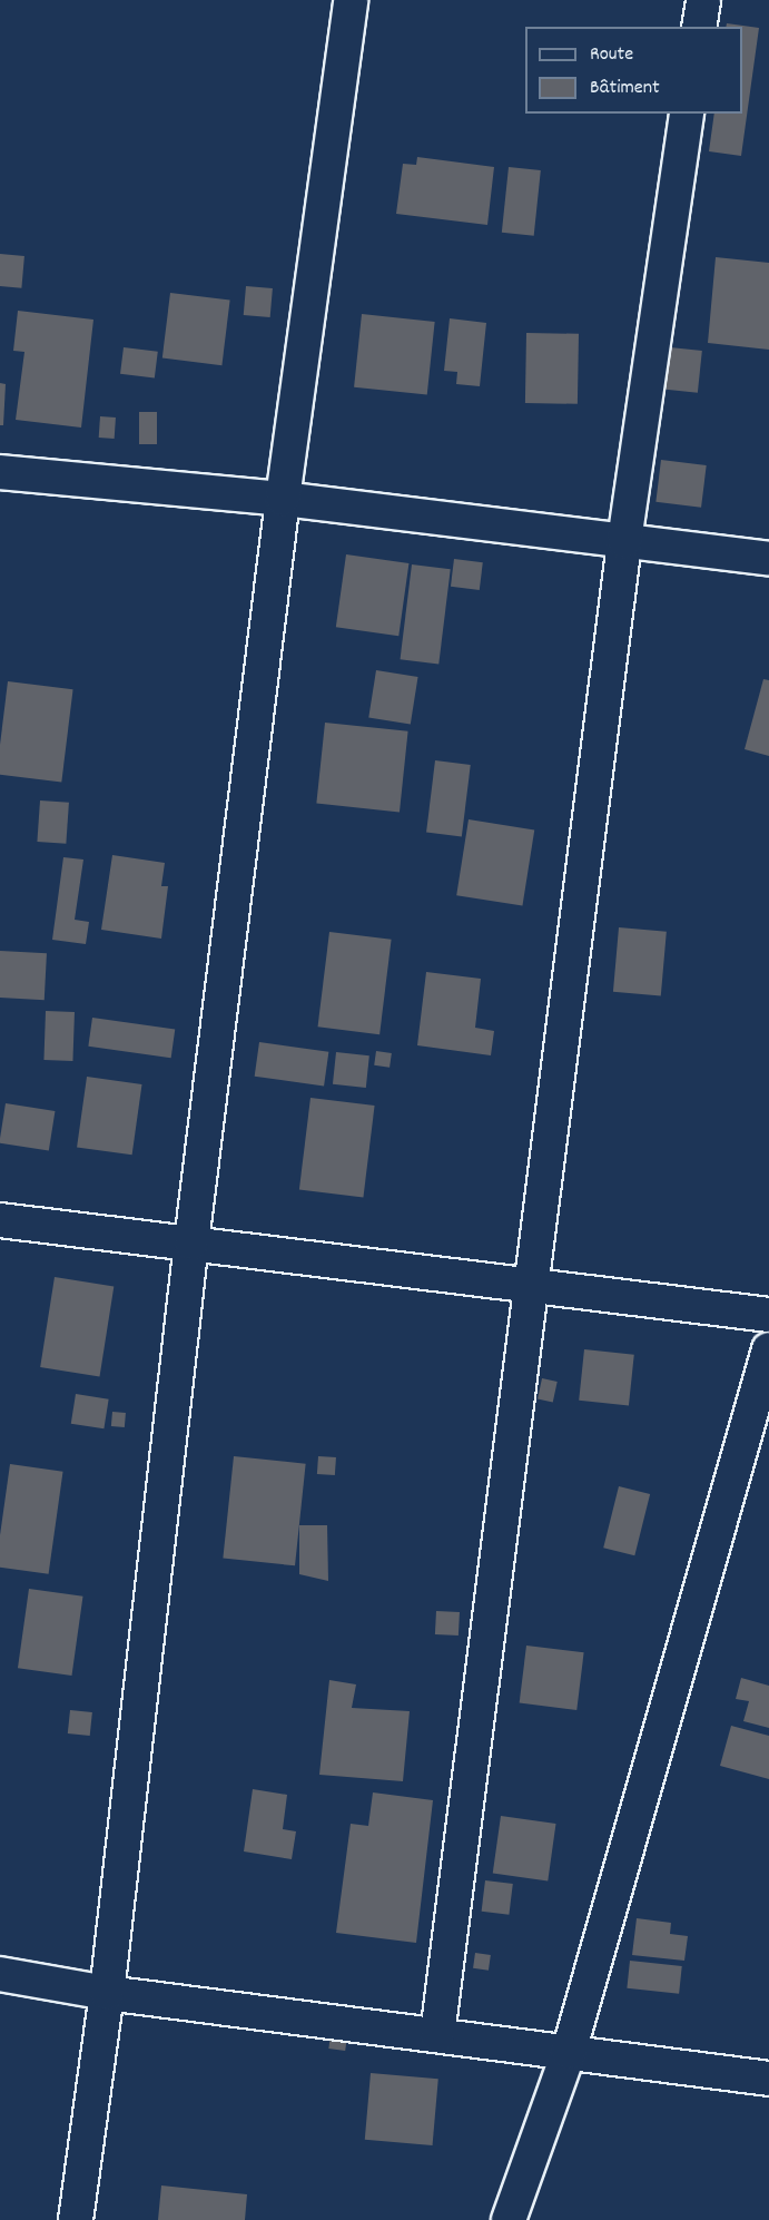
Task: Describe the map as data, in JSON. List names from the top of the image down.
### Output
{
  "legend": ["Route", "Bâtiment"]
}
